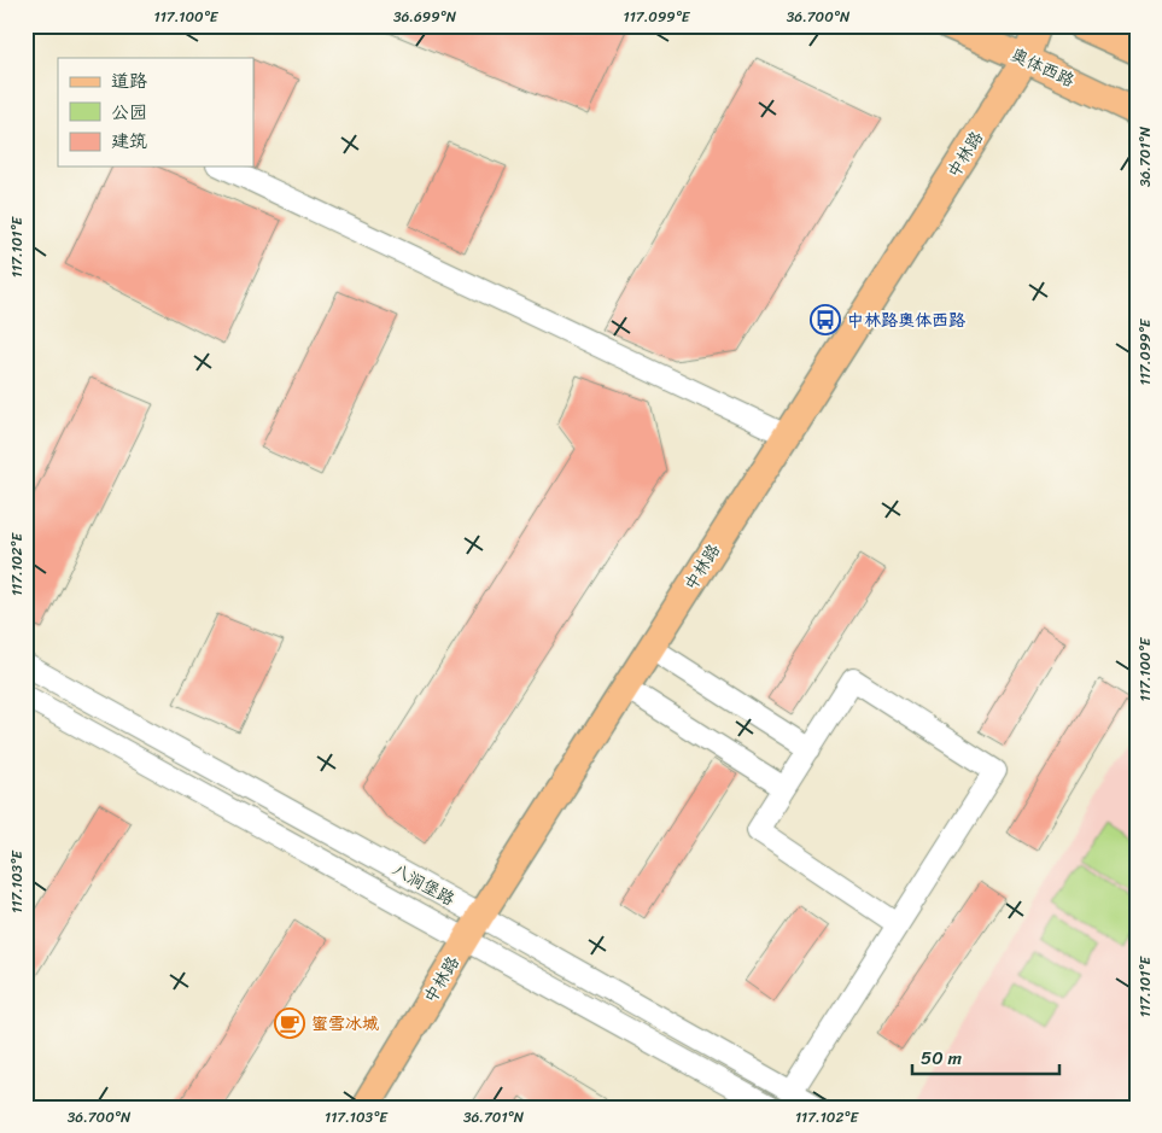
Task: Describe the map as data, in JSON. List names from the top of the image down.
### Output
{
  "streets": {
    "main road": ["奥体西路", "中林路"],
    "street": ["八涧堡路"]
  },
  "crossings": [
    ["奥体西路", "中林路"],
    ["中林路", "八涧堡路"]
  ],
  "places": {
    "bus stop": ["中林路奥体西路"],
    "cafe": ["蜜雪冰城"]
  },
  "legend": ["道路", "公园", "建筑"],
  "scale_bar": "50 m",
  "coordinates": [
    "117.100°E",
    "36.699°N",
    "117.099°E",
    "36.700°N",
    "36.701°N",
    "117.101°E",
    "117.102°E",
    "117.103°E"
  ]
}
